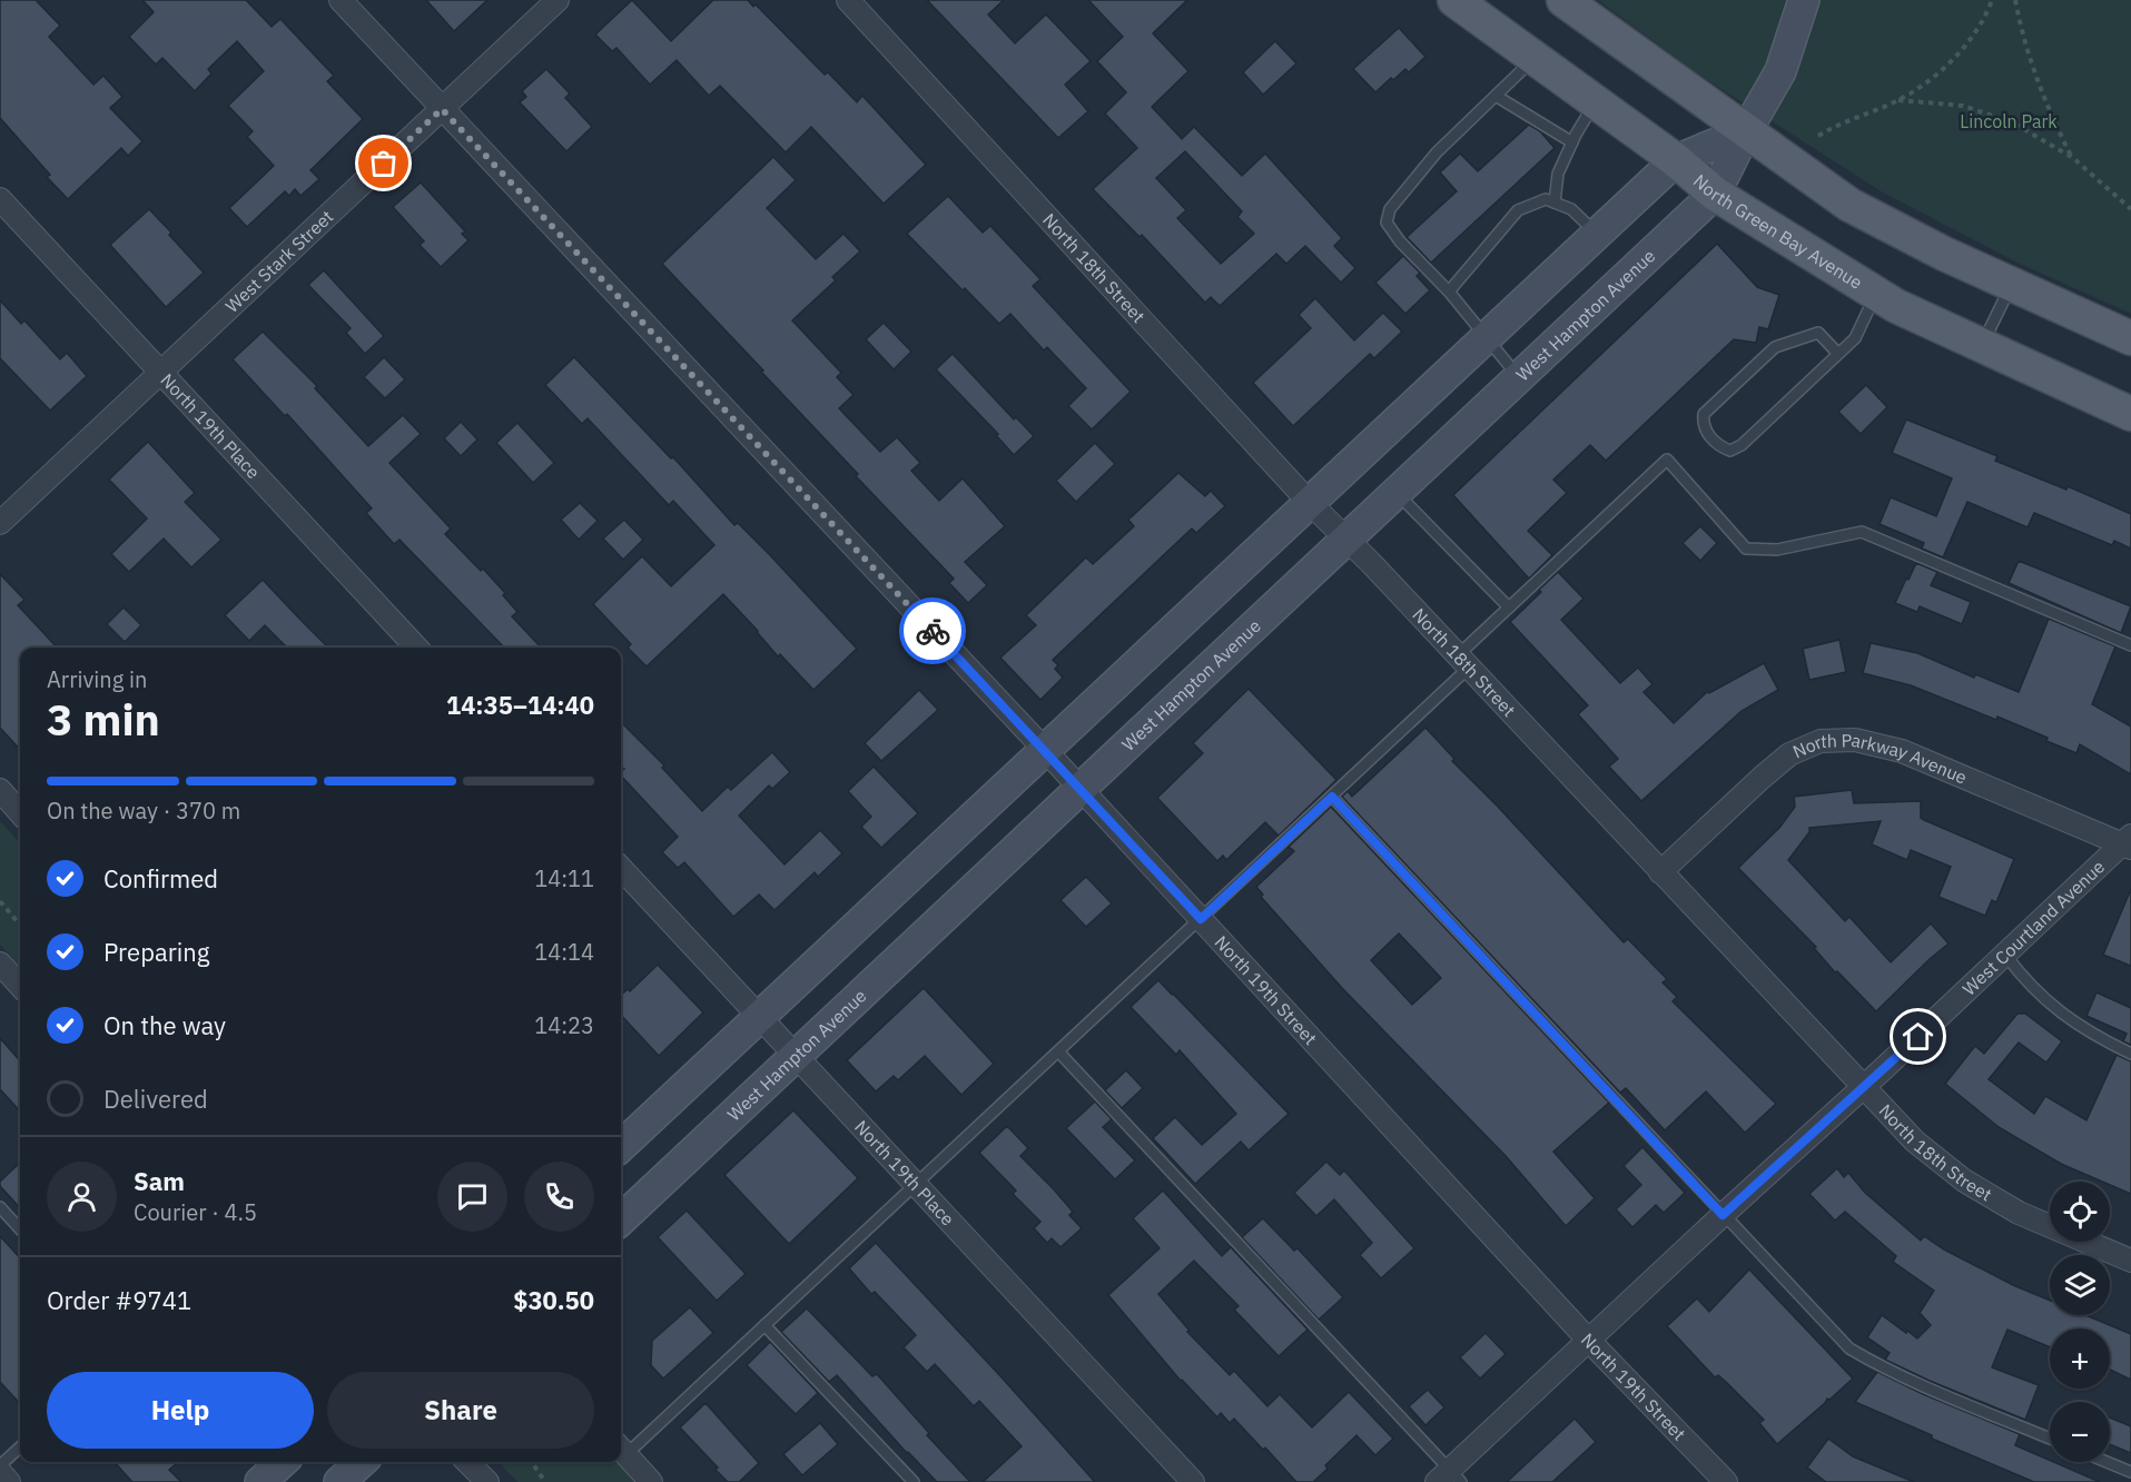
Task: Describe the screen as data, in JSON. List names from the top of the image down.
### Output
{
  "streets": {
    "main road": ["North Green Bay Avenue", "West Hampton Avenue"],
    "street": [
      "West Stark Street",
      "North 18th Street",
      "North 19th Place",
      "North Parkway Avenue",
      "West Courtland Avenue",
      "North 19th Street"
    ]
  },
  "crossings": [
    ["North Green Bay Avenue", "West Hampton Avenue"],
    ["West Stark Street", "North 19th Place"],
    ["West Stark Street", "North 19th Street"],
    ["North 18th Street", "West Hampton Avenue"],
    ["North 18th Street", "North Parkway Avenue"],
    ["North 18th Street", "West Courtland Avenue"],
    ["West Hampton Avenue", "North 19th Place"],
    ["West Hampton Avenue", "North 19th Street"],
    ["North Parkway Avenue", "West Courtland Avenue"],
    ["West Courtland Avenue", "North 19th Street"]
  ],
  "parks": ["Lincoln Park"],
  "page": {
    "heading": ["3 min", "Arriving in", "14:35–14:40"],
    "panel": [
      "Sam",
      "Courier · 4.5",
      "Order #9741",
      "$30.50"
    ],
    "bar": "On the way · 370 m",
    "list": [
      ["Confirmed", "14:11"],
      ["Preparing", "14:14"],
      ["On the way", "14:23"],
      "Delivered"
    ],
    "map_buttons": ["+", "−"],
    "buttons": ["Help", "Share"]
  }
}
